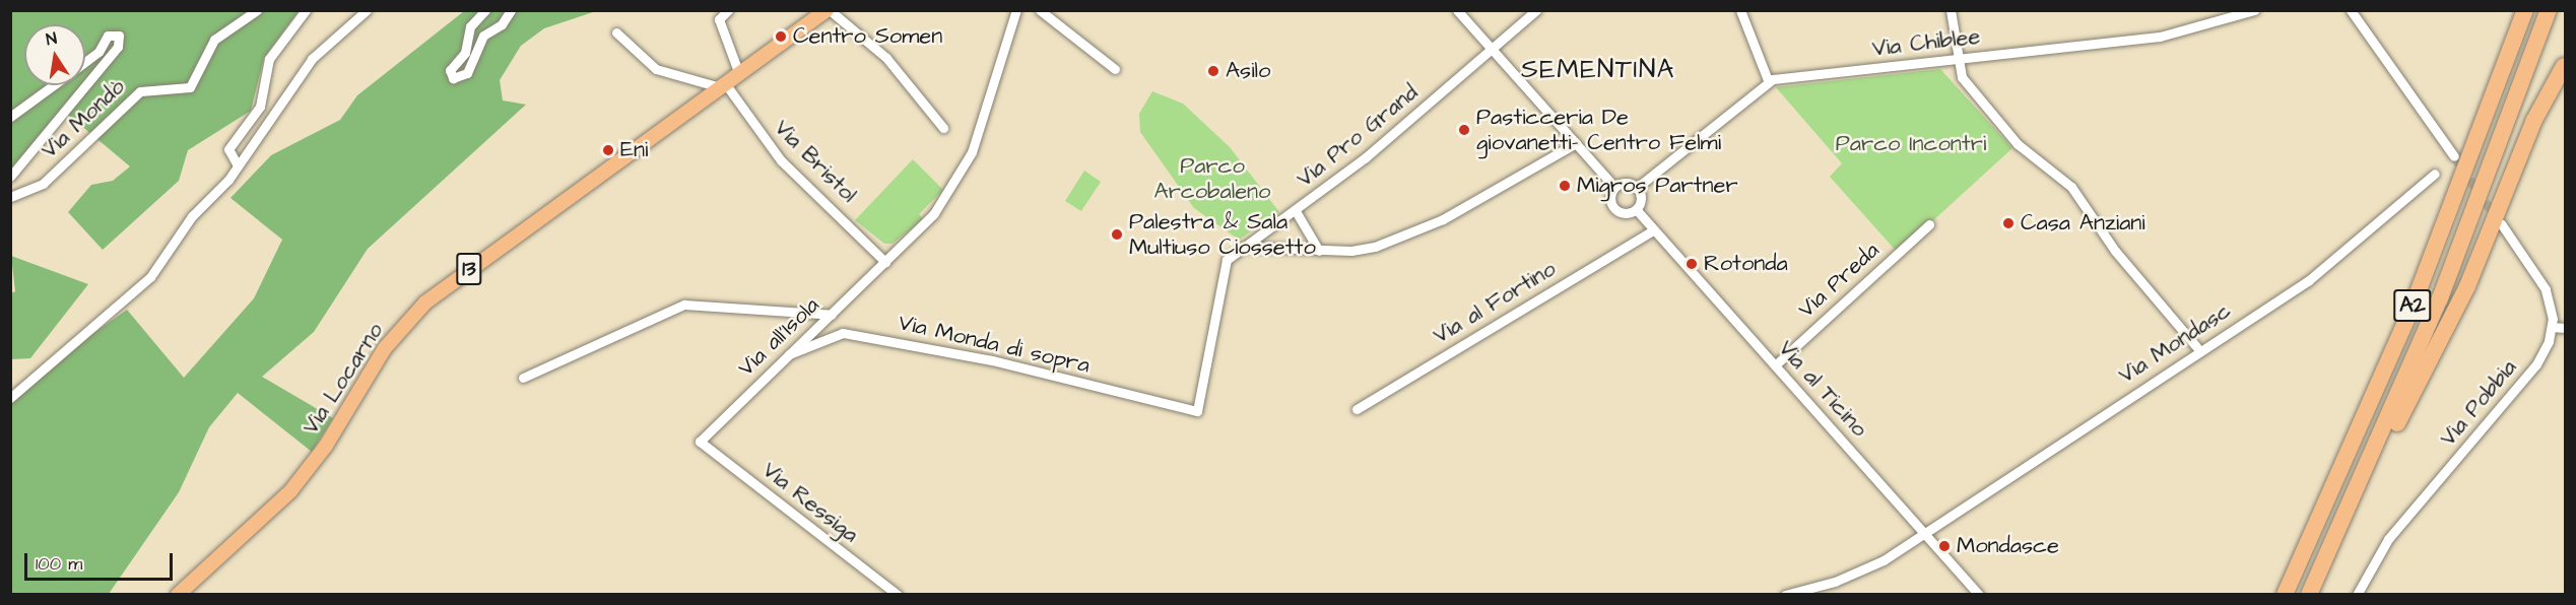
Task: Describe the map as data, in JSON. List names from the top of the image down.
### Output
{
  "streets": {
    "highway": ["A2"],
    "main road": ["13", "Via Locarno"],
    "street": [
      "Via Chiblee",
      "Via Mondò",
      "Via Pro Grand",
      "Via Bristol",
      "Via Preda",
      "Via al Fortino",
      "Via all'Isola",
      "Via Mondasc",
      "Via Monda di sopra",
      "Via al Ticino",
      "Via Pobbia",
      "Via Ressiga"
    ]
  },
  "crossings": [
    ["Via Pro Grand", "Via Monda di sopra"],
    ["Via Bristol", "Via all'Isola"],
    ["Via Bristol", "Via Locarno"],
    ["Via Preda", "Via al Ticino"],
    ["Via al Fortino", "Via al Ticino"],
    ["Via all'Isola", "Via Monda di sopra"],
    ["Via all'Isola", "Via Ressiga"],
    ["Via Mondasc", "Via al Ticino"]
  ],
  "districts": ["SEMENTINA"],
  "parks": ["Parco Incontri", "Parco Arcobaleno"],
  "places": [
    "Centro Somen",
    "Asilo",
    "Pasticceria De giovanetti- Centro Felmi",
    "Eni",
    "Migros Partner",
    "Casa Anziani",
    "Palestra & Sala Multiuso Ciossetto",
    "Rotonda",
    "Mondasce"
  ],
  "scale_bar": "100 m",
  "north": "top"
}
